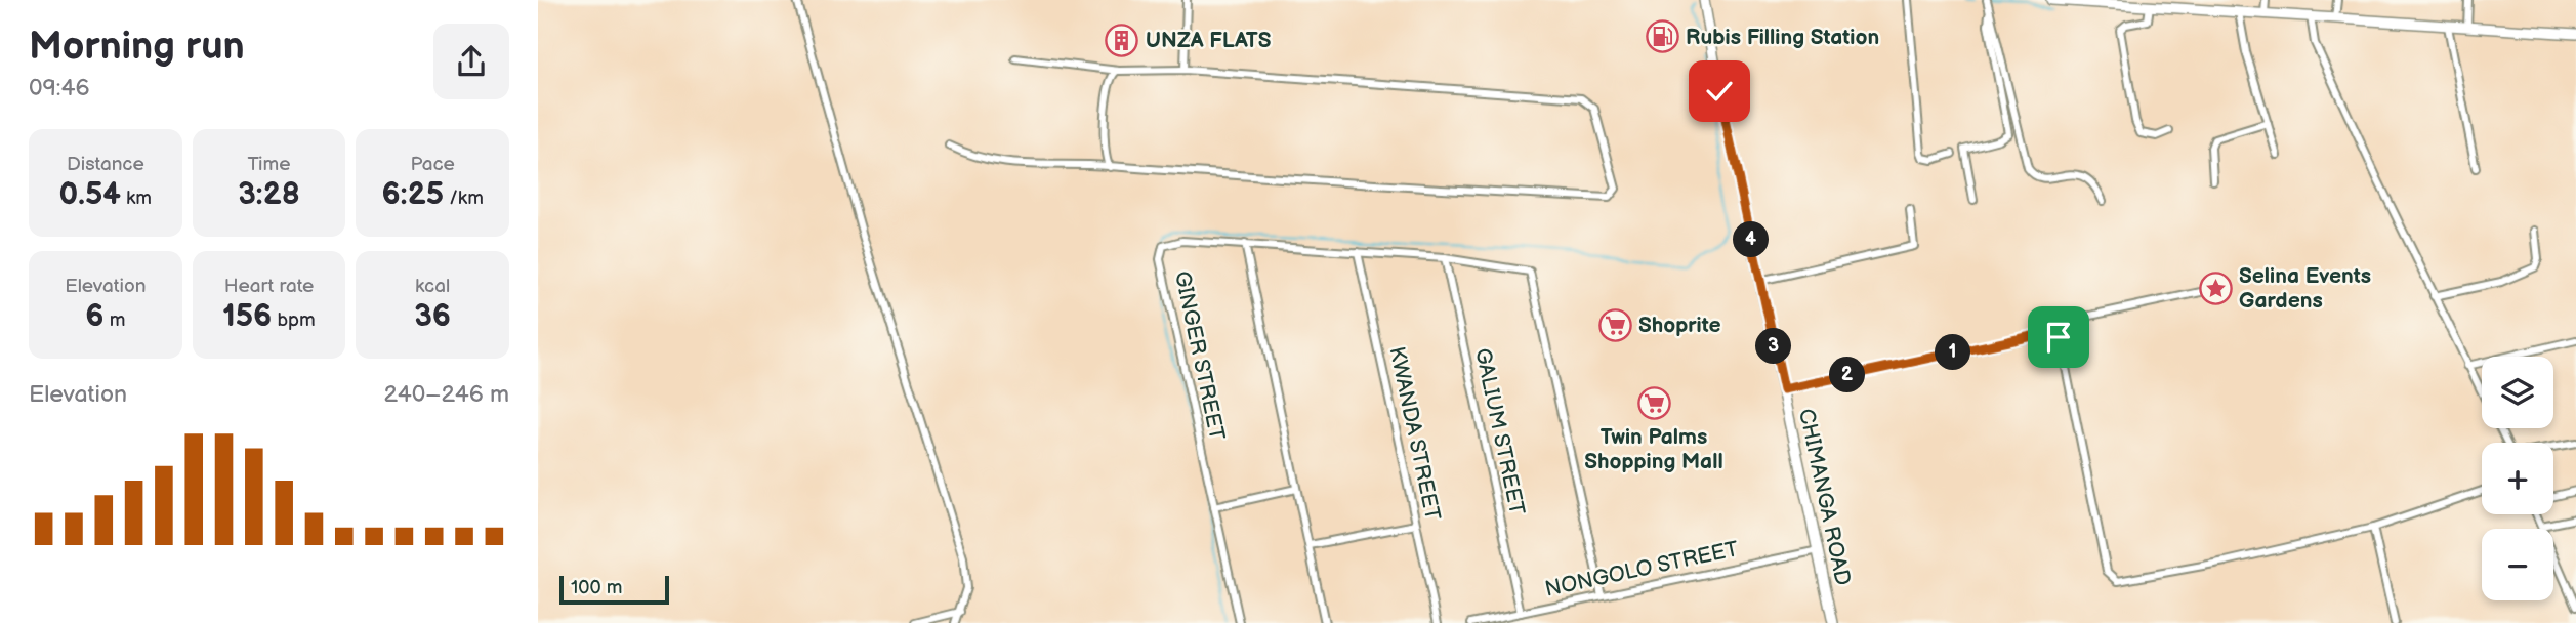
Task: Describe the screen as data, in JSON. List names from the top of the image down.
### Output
{
  "streets": {
    "street": [
      "GINGER STREET",
      "GALIUM STREET",
      "KWANDA STREET",
      "CHIMANGA ROAD",
      "NONGOLO STREET"
    ]
  },
  "crossings": [
    ["GINGER STREET", "GALIUM STREET"],
    ["GINGER STREET", "KWANDA STREET"],
    ["GINGER STREET", "NONGOLO STREET"],
    ["GALIUM STREET", "NONGOLO STREET"],
    ["CHIMANGA ROAD", "NONGOLO STREET"]
  ],
  "places": {
    "fuel station": ["Rubis Filling Station"],
    "building": ["UNZA FLATS"],
    "place": ["Selina Events Gardens"],
    "supermarket": ["Shoprite", "Twin Palms Shopping Mall"]
  },
  "scale_bar": "100 m",
  "page": {
    "heading": ["Morning run", "09:46"],
    "stats": [
      ["Distance", "0.54 km"],
      ["Time", "3:28"],
      ["Pace", "6:25 /km"],
      ["Elevation", "6 m"],
      ["Heart rate", "156 bpm"],
      ["kcal", "36"]
    ],
    "pins": [
      "4",
      "3",
      "1",
      "2"
    ],
    "map_buttons": ["+", "−"],
    "chart": ["Elevation", "240–246 m"],
    "scale": "100 m"
  }
}
